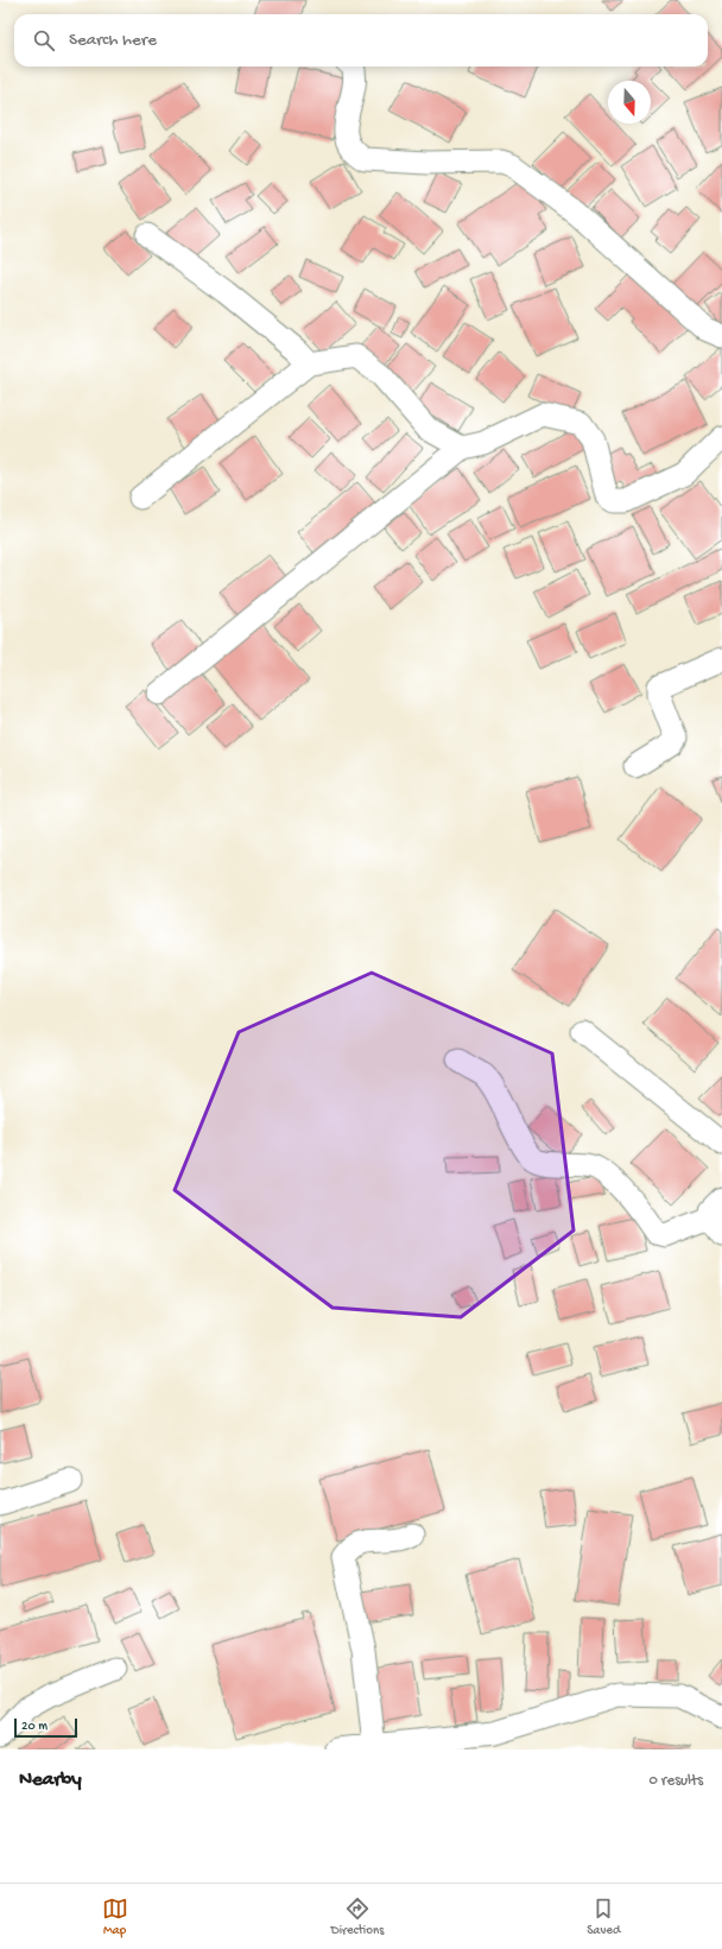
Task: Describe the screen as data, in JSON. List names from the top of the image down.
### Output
{
  "scale_bar": "20 m",
  "north": "bottom",
  "page": {
    "search": "Search here",
    "scale": "20 m",
    "heading": ["Nearby", "0 results"],
    "nav": ["Map", "Directions", "Saved"]
  }
}
